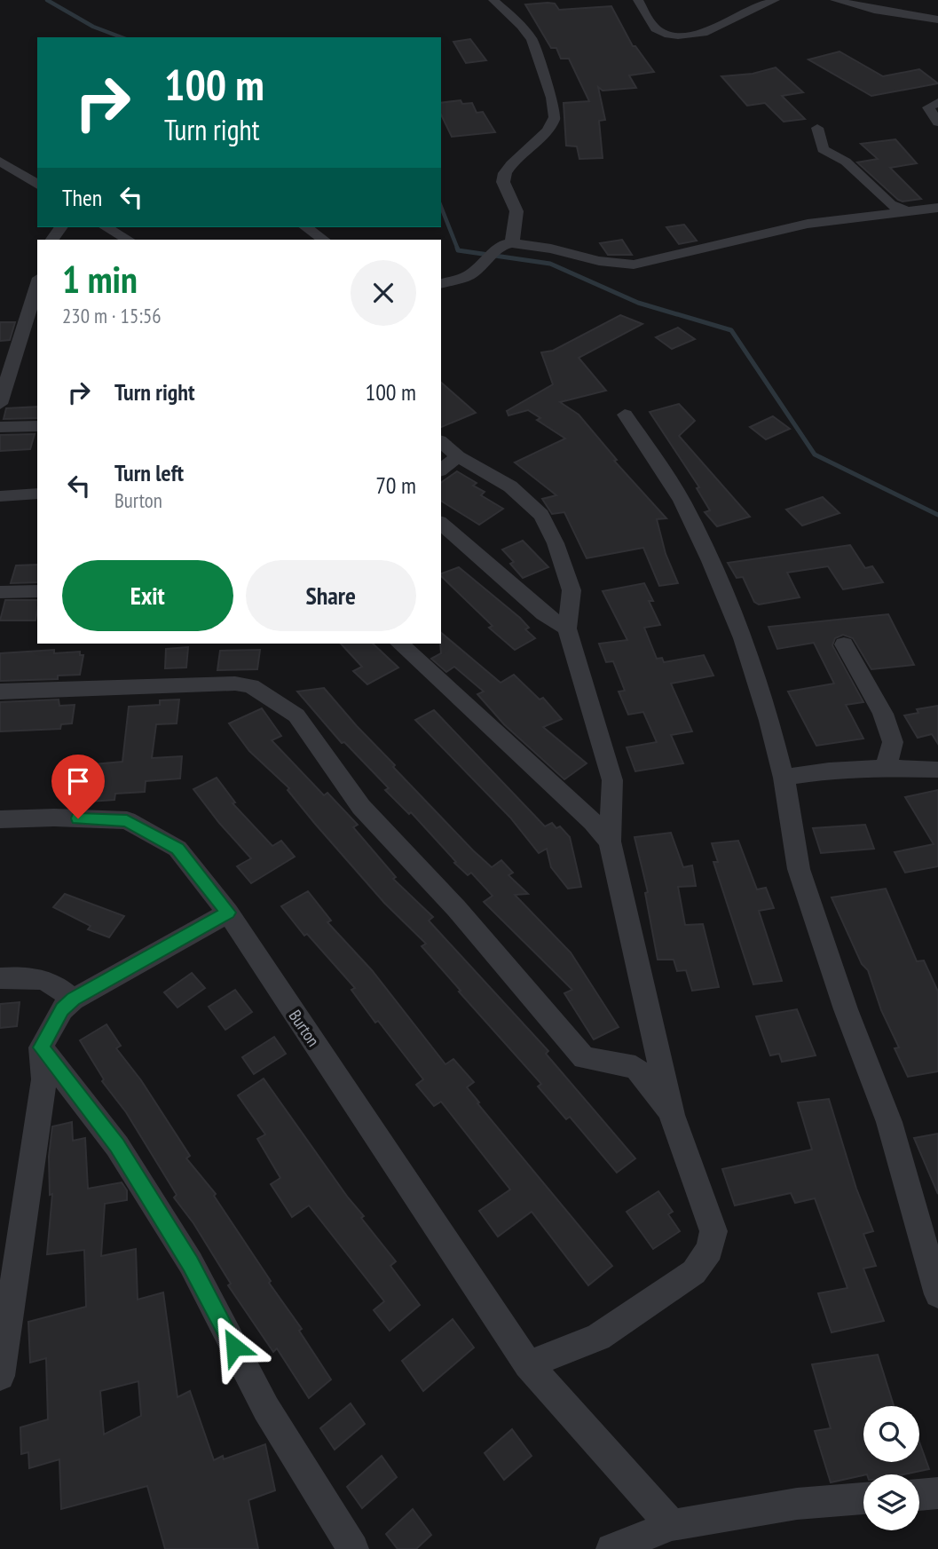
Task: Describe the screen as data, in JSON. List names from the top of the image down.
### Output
{
  "streets": {
    "street": ["Burton"]
  },
  "page": {
    "turn": ["100 m", "Turn right"],
    "then": "Then",
    "heading": ["1 min", "230 m · 15:56"],
    "list": [
      {
        "name": "Turn right",
        "value": "100 m"
      },
      {
        "name": "Turn left",
        "note": "Burton",
        "value": "70 m"
      }
    ],
    "buttons": ["Exit", "Share"]
  }
}
